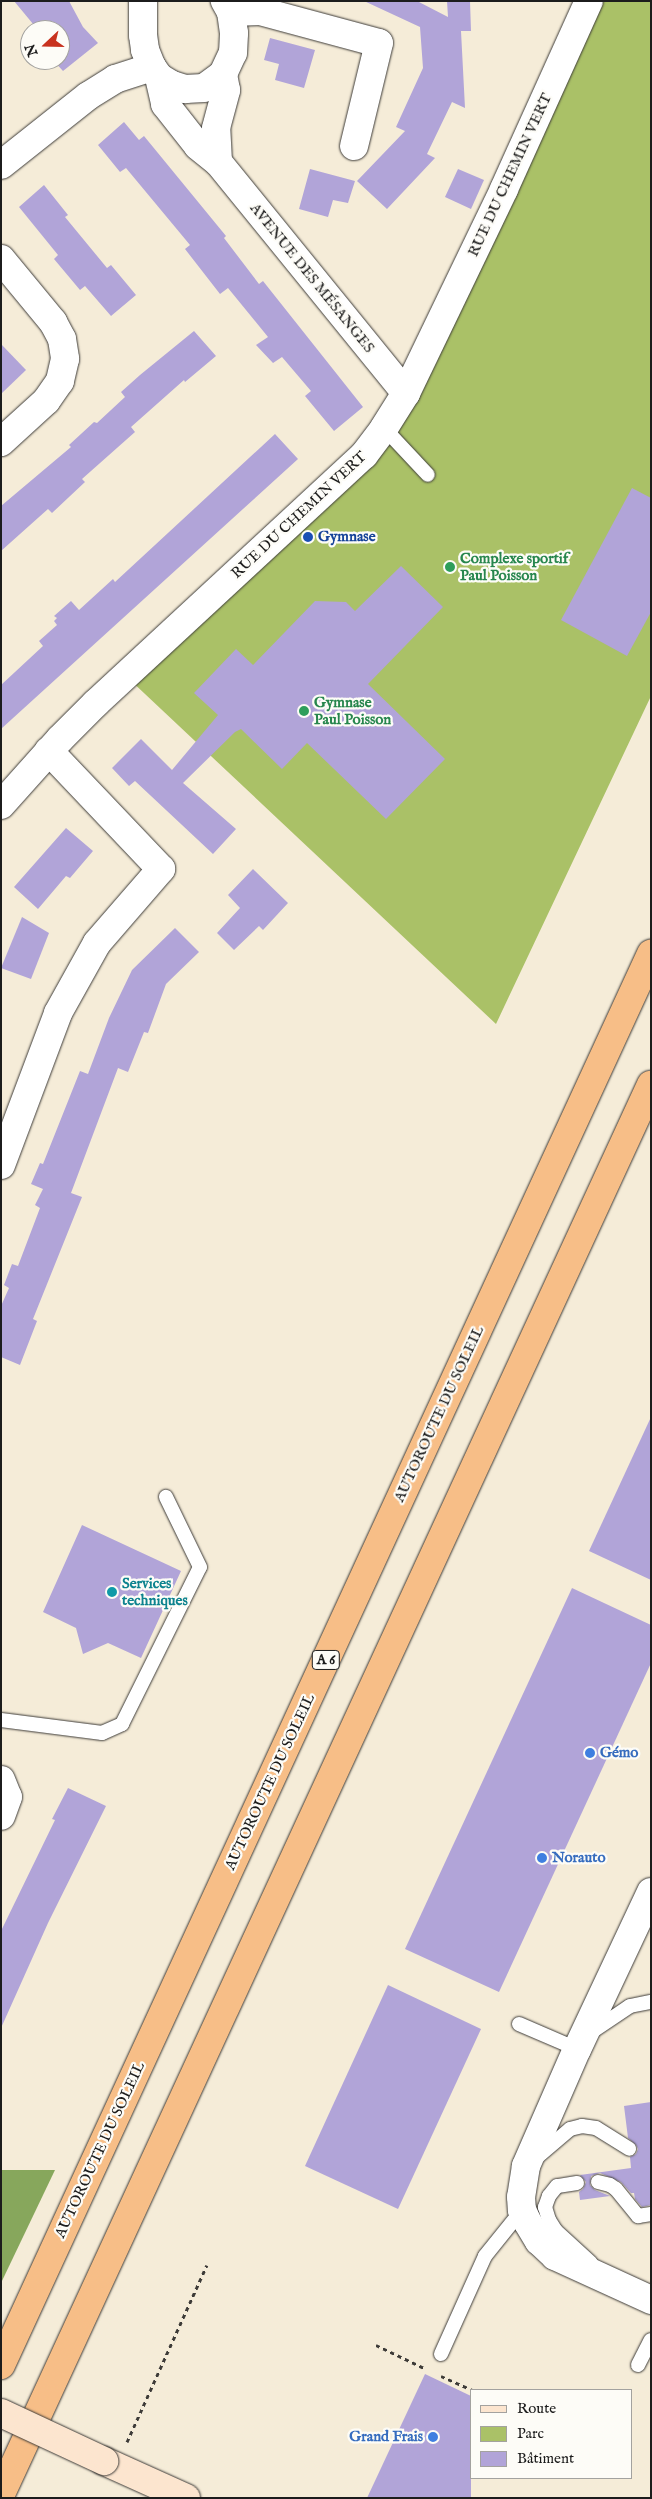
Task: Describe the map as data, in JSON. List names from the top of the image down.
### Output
{
  "streets": {
    "highway": ["AUTOROUTE DU SOLEIL", "A 6"],
    "street": ["RUE DU CHEMIN VERT", "AVENUE DES MÉSANGES"]
  },
  "crossings": [
    ["RUE DU CHEMIN VERT", "AVENUE DES MÉSANGES"]
  ],
  "places": [
    "Gymnase",
    "Complexe sportif Paul Poisson",
    "Gymnase Paul Poisson",
    "Services techniques",
    "Gémo",
    "Norauto",
    "Grand Frais"
  ],
  "legend": ["Route", "Parc", "Bâtiment"],
  "north": "left"
}
